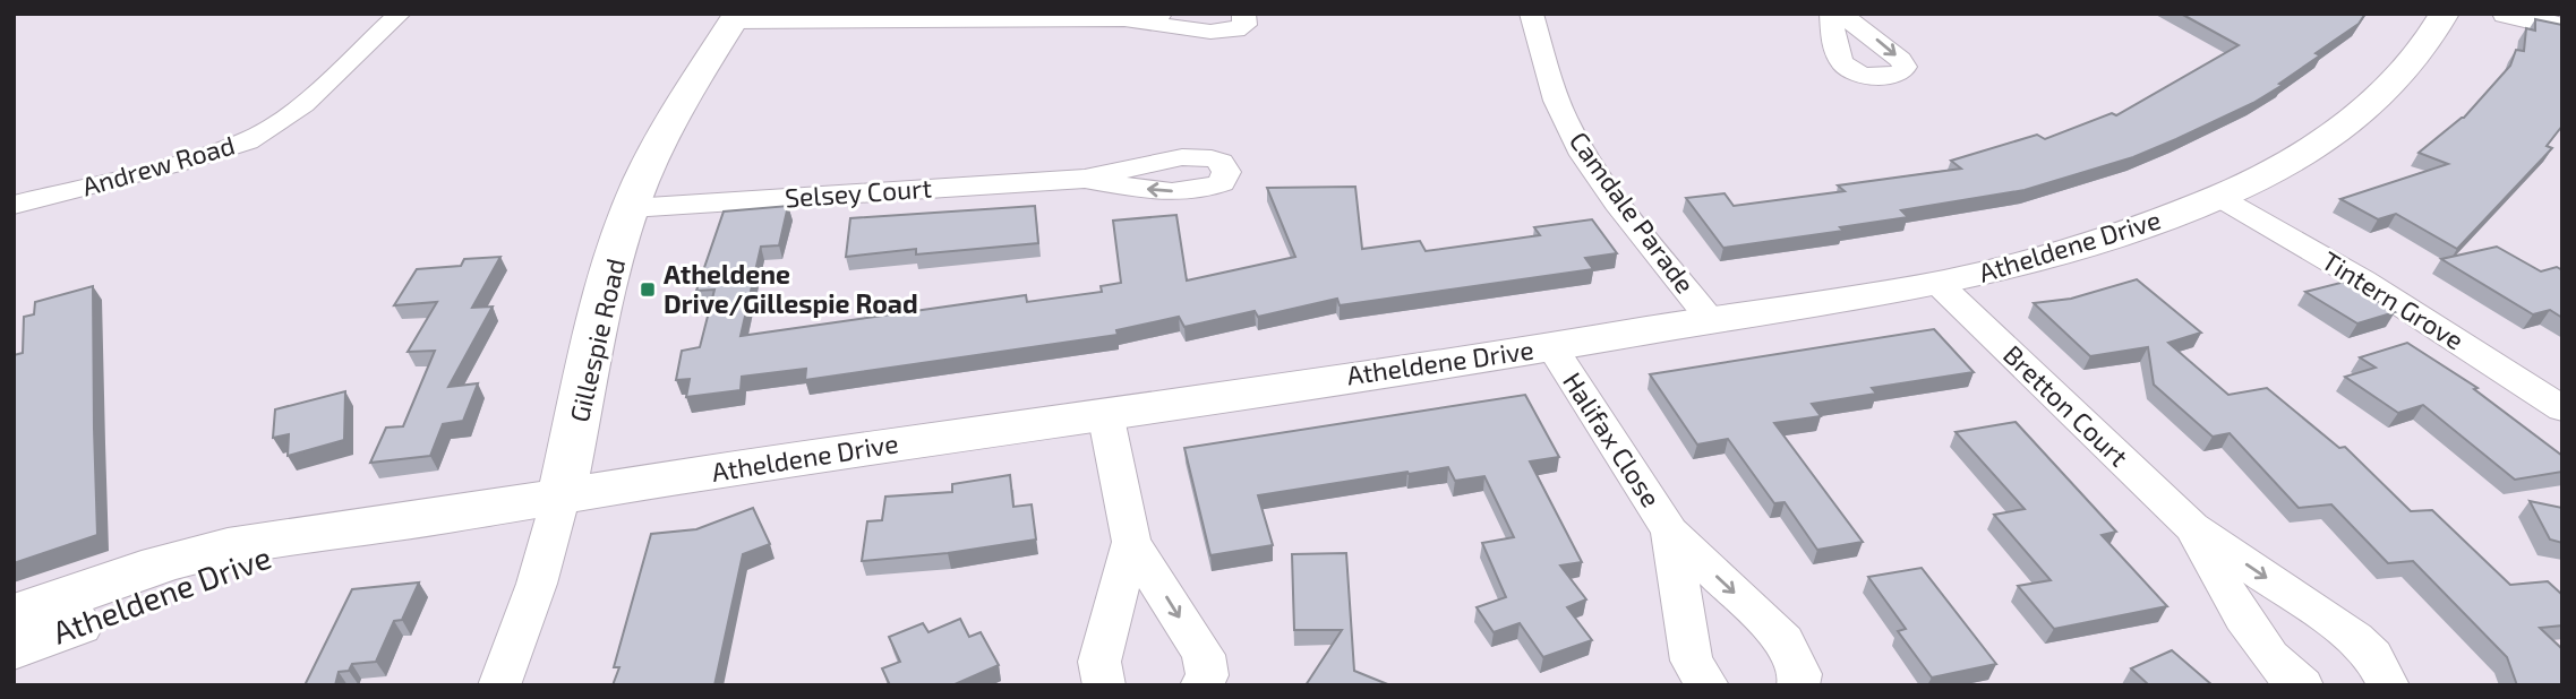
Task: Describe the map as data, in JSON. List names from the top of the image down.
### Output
{
  "streets": {
    "street": [
      "Andrew Road",
      "Selsey Court",
      "Camdale Parade",
      "Atheldene Drive",
      "Tintern Grove",
      "Gillespie Road",
      "Bretton Court",
      "Halifax Close"
    ]
  },
  "crossings": [
    ["Selsey Court", "Gillespie Road"],
    ["Camdale Parade", "Atheldene Drive"],
    ["Atheldene Drive", "Tintern Grove"],
    ["Atheldene Drive", "Gillespie Road"],
    ["Atheldene Drive", "Bretton Court"],
    ["Atheldene Drive", "Halifax Close"]
  ],
  "places": {
    "transit": ["Atheldene Drive/Gillespie Road"]
  }
}
